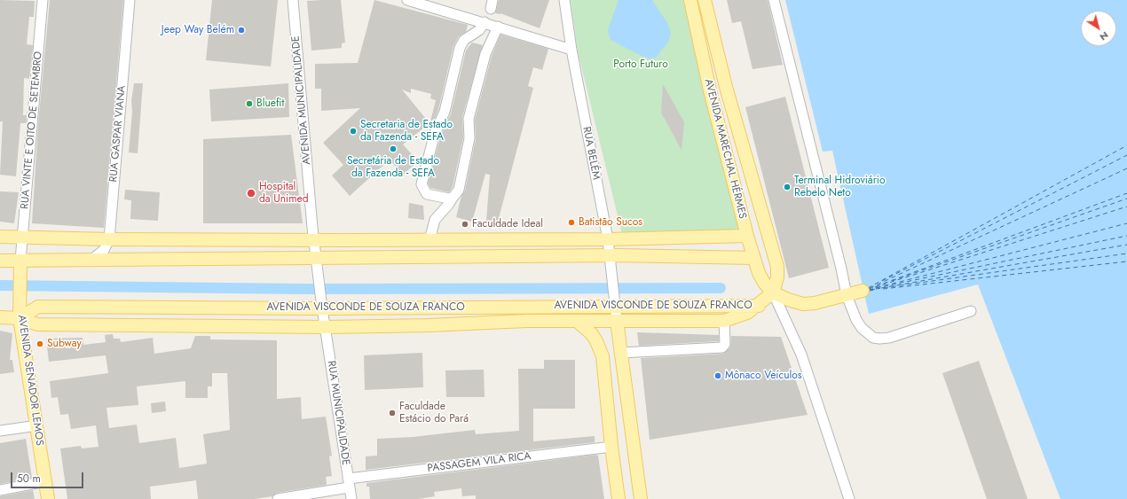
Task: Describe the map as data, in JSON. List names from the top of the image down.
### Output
{
  "streets": {
    "main road": ["AVENIDA MARECHAL HÉRMES", "AVENIDA VISCONDE DE SOUZA FRANCO", "AVENIDA SENADOR LEMOS"],
    "street": [
      "AVENIDA MUNICIPALIDADE",
      "RUA VINTE E OITO DE SETEMBRO",
      "RUA GASPAR VIANA",
      "RUA BELÉM",
      "RUA MUNICIPALIDADE",
      "PASSAGEM VILA RICA"
    ]
  },
  "crossings": [
    ["AVENIDA MUNICIPALIDADE", "AVENIDA VISCONDE DE SOUZA FRANCO"],
    ["AVENIDA MUNICIPALIDADE", "RUA MUNICIPALIDADE"],
    ["RUA VINTE E OITO DE SETEMBRO", "AVENIDA SENADOR LEMOS"],
    ["RUA BELÉM", "AVENIDA VISCONDE DE SOUZA FRANCO"],
    ["AVENIDA VISCONDE DE SOUZA FRANCO", "AVENIDA SENADOR LEMOS"],
    ["AVENIDA VISCONDE DE SOUZA FRANCO", "RUA MUNICIPALIDADE"],
    ["RUA MUNICIPALIDADE", "PASSAGEM VILA RICA"]
  ],
  "parks": ["Porto Futuro"],
  "places": [
    "Jeep Way Belém",
    "Bluefit",
    "Secretaria de Estado da Fazenda - SEFA",
    "Secretária de Estado da Fazenda - SEFA",
    "Terminal Hidroviário Rebelo Neto",
    "Hospital da Unimed",
    "Batistão Sucos",
    "Faculdade Ideal",
    "Subway",
    "Mônaco Veículos",
    "Faculdade Estácio do Pará"
  ],
  "scale_bar": "50 m",
  "north": "bottom right"
}
